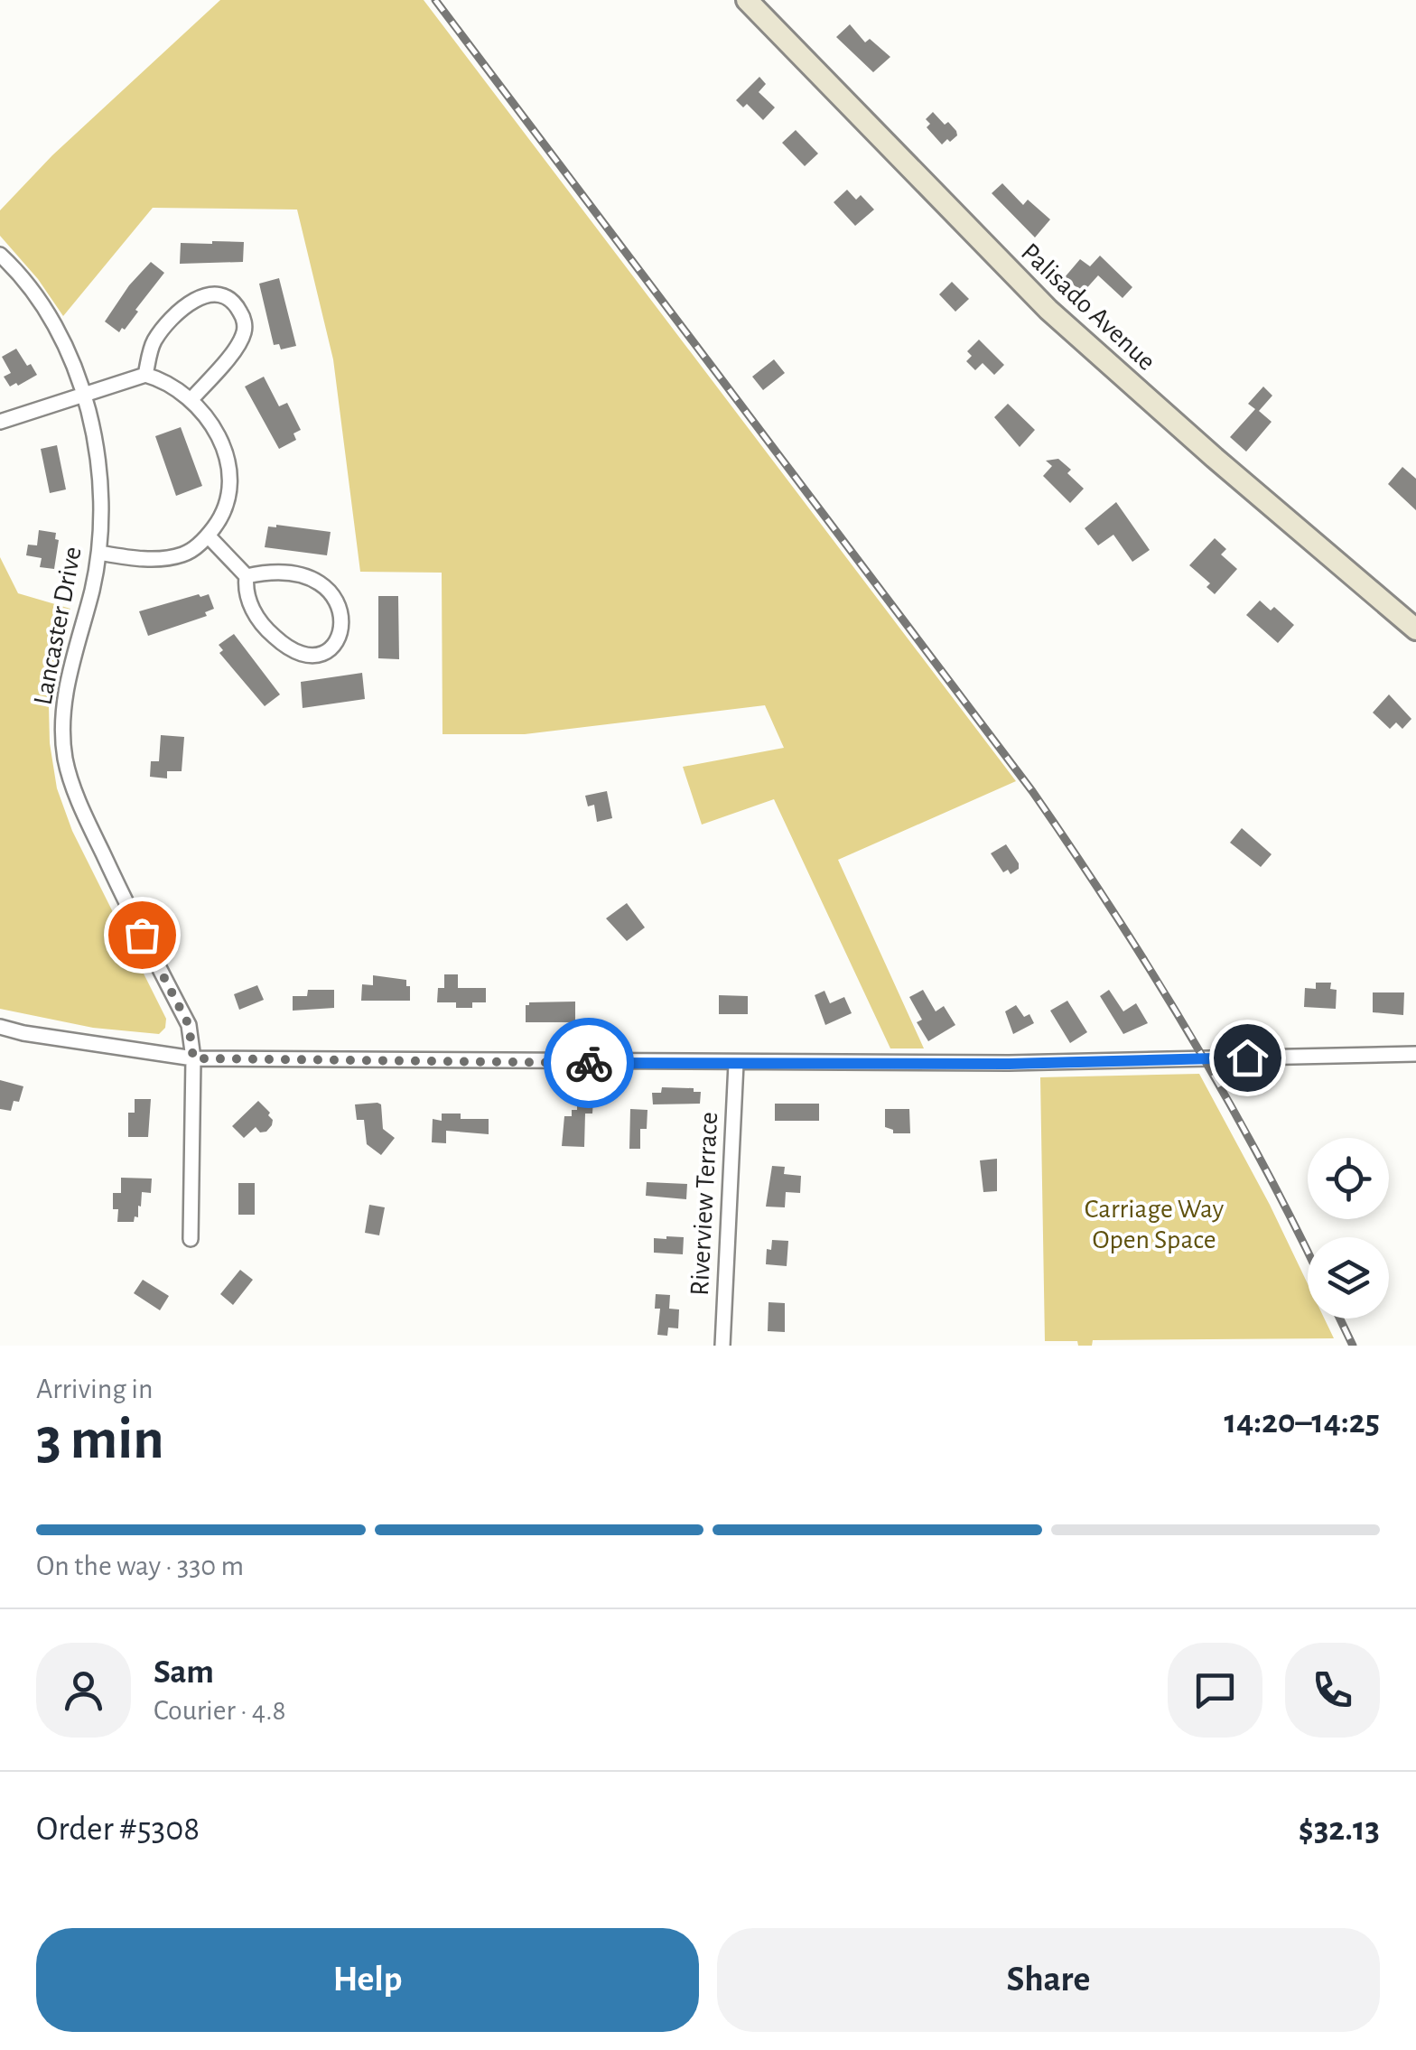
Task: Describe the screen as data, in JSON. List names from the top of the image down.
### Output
{
  "streets": {
    "main road": ["Palisado Avenue"],
    "street": ["Lancaster Drive", "Riverview Terrace"]
  },
  "parks": ["Carriage Way Open Space"],
  "page": {
    "heading": ["3 min", "Arriving in", "14:20–14:25"],
    "panel": [
      "Sam",
      "Courier · 4.8",
      "Order #5308",
      "$32.13"
    ],
    "bar": "On the way · 330 m",
    "buttons": ["Help", "Share"]
  }
}
